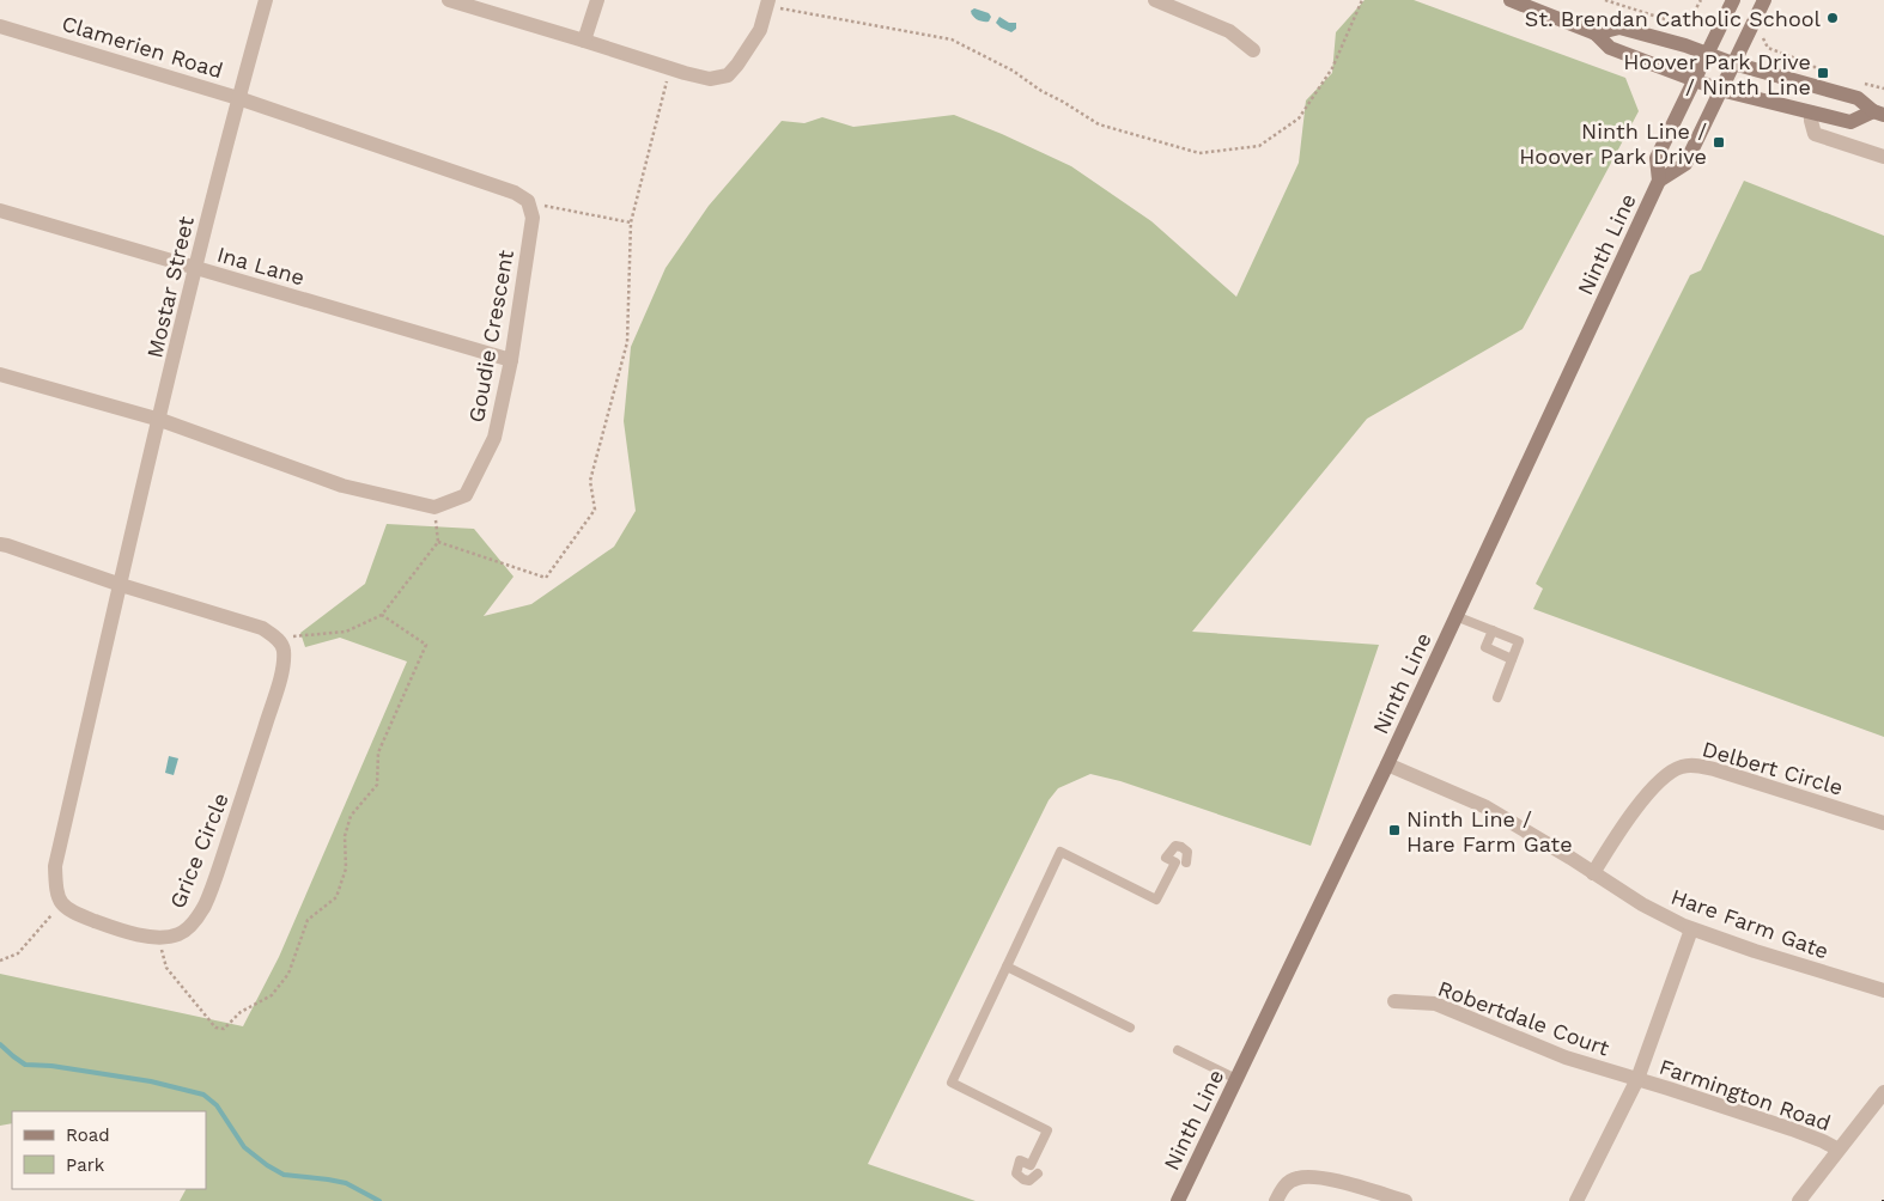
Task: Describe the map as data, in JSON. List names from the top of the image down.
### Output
{
  "streets": {
    "main road": ["Ninth Line"],
    "street": [
      "Clamerien Road",
      "Ina Lane",
      "Mostar Street",
      "Goudie Crescent",
      "Delbert Circle",
      "Grice Circle",
      "Hare Farm Gate",
      "Robertdale Court",
      "Farmington Road"
    ]
  },
  "crossings": [
    ["Clamerien Road", "Mostar Street"],
    ["Ninth Line", "Hare Farm Gate"],
    ["Ina Lane", "Mostar Street"],
    ["Ina Lane", "Goudie Crescent"],
    ["Delbert Circle", "Hare Farm Gate"],
    ["Robertdale Court", "Farmington Road"]
  ],
  "places": {
    "other": ["St. Brendan Catholic School"],
    "transit": ["Hoover Park Drive / Ninth Line", "Ninth Line / Hoover Park Drive", "Ninth Line / Hare Farm Gate"]
  },
  "legend": ["Road", "Park"]
}
